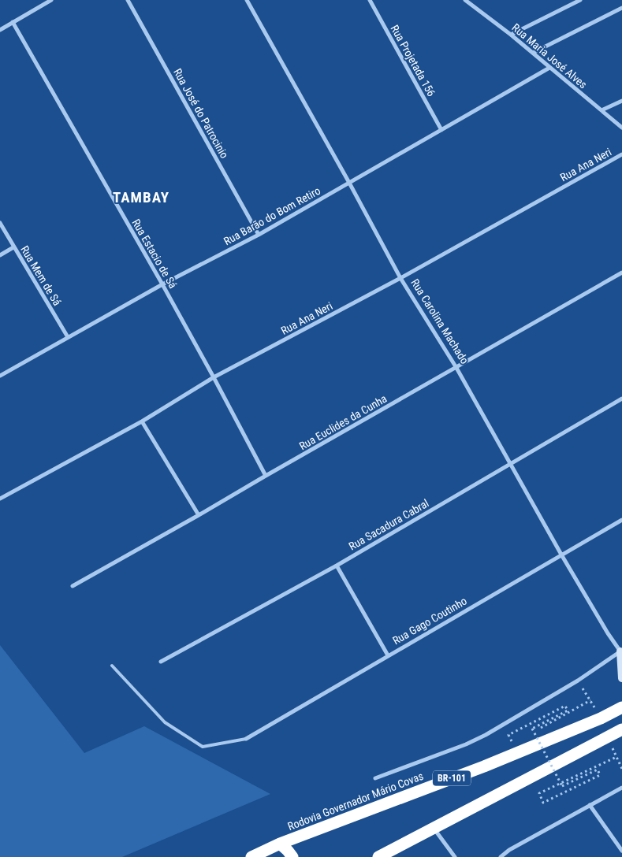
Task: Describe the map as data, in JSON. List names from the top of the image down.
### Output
{
  "streets": {
    "highway": ["BR-101", "Rodovia Governador Mário Covas"],
    "street": [
      "Rua Maria José Alves",
      "Rua Projetada 156",
      "Rua José do Patrocinio",
      "Rua Ana Neri",
      "Rua Barão do Bom Retiro",
      "Rua Estacio de Sá",
      "Rua Mem de Sá",
      "Rua Carolina Machado",
      "Rua Euclides da Cunha",
      "Rua Sacadura Cabral",
      "Rua Gago Coutinho"
    ]
  },
  "crossings": [
    ["Rua Maria José Alves", "Rua Barão do Bom Retiro"],
    ["Rua Projetada 156", "Rua Barão do Bom Retiro"],
    ["Rua José do Patrocinio", "Rua Barão do Bom Retiro"],
    ["Rua Ana Neri", "Rua Estacio de Sá"],
    ["Rua Ana Neri", "Rua Carolina Machado"],
    ["Rua Barão do Bom Retiro", "Rua Estacio de Sá"],
    ["Rua Barão do Bom Retiro", "Rua Mem de Sá"],
    ["Rua Barão do Bom Retiro", "Rua Carolina Machado"],
    ["Rua Estacio de Sá", "Rua Euclides da Cunha"],
    ["Rua Carolina Machado", "Rua Euclides da Cunha"],
    ["Rua Carolina Machado", "Rua Sacadura Cabral"],
    ["Rua Carolina Machado", "Rua Gago Coutinho"]
  ],
  "districts": ["TAMBAY"]
}
